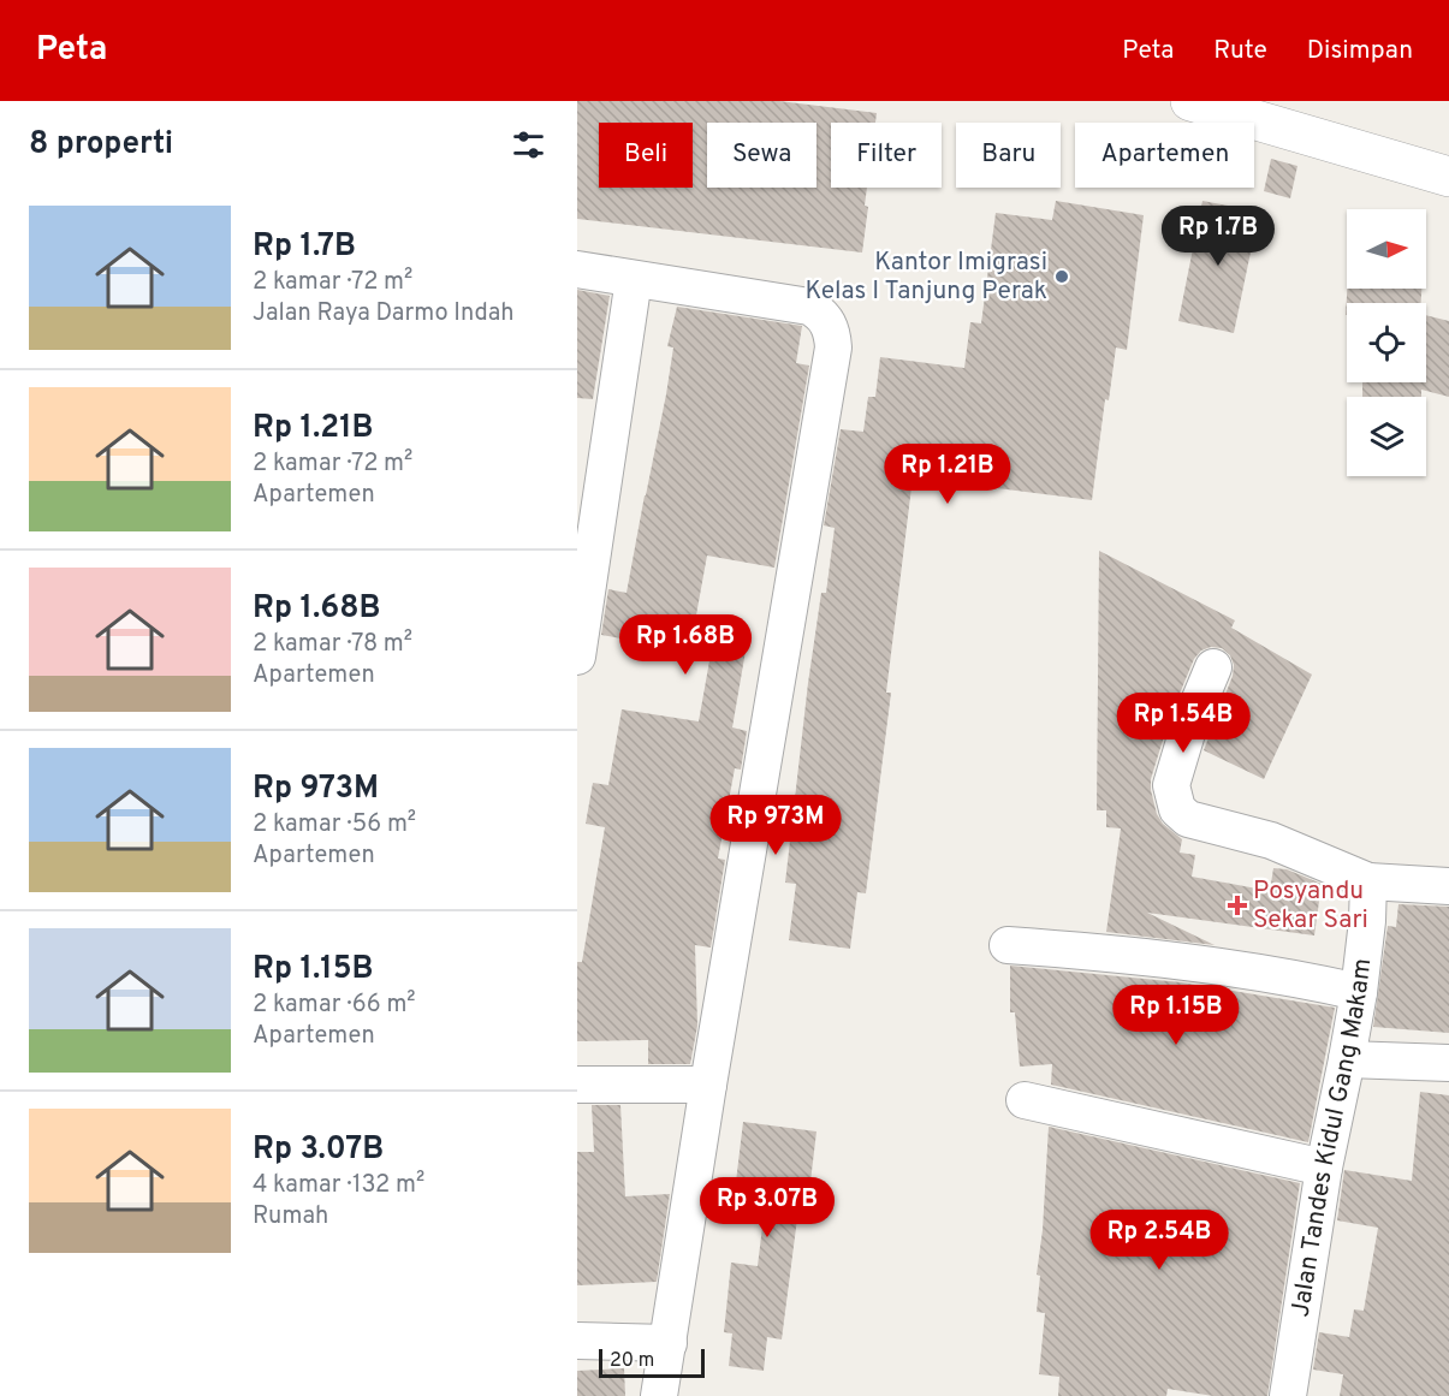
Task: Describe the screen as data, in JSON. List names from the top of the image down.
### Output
{
  "streets": {
    "street": ["Jalan Tandes Kidul Gang Makam"]
  },
  "places": {
    "other": ["Kantor Imigrasi Kelas I Tanjung Perak"],
    "health": ["Posyandu Sekar Sari"]
  },
  "scale_bar": "20 m",
  "north": "right",
  "page": {
    "header": "Peta",
    "nav": ["Peta", "Rute", "Disimpan"],
    "heading": "8 properti",
    "chip": [
      "Beli",
      "Sewa",
      "Filter",
      "Baru",
      "Apartemen"
    ],
    "list": [
      {
        "name": "Rp 1.7B",
        "note": "2 kamar · 72 m² · Jalan Raya Darmo Indah"
      },
      {
        "name": "Rp 1.21B",
        "note": "2 kamar · 72 m² · Apartemen"
      },
      {
        "name": "Rp 1.68B",
        "note": "2 kamar · 78 m² · Apartemen"
      },
      {
        "name": "Rp 973M",
        "note": "2 kamar · 56 m² · Apartemen"
      },
      {
        "name": "Rp 1.15B",
        "note": "2 kamar · 66 m² · Apartemen"
      },
      {
        "name": "Rp 3.07B",
        "note": "4 kamar · 132 m² · Rumah"
      }
    ],
    "price": [
      "Rp 1.7B",
      "Rp 1.21B",
      "Rp 1.68B",
      "Rp 1.54B",
      "Rp 973M",
      "Rp 1.15B",
      "Rp 3.07B",
      "Rp 2.54B"
    ],
    "scale": "20 m"
  }
}
